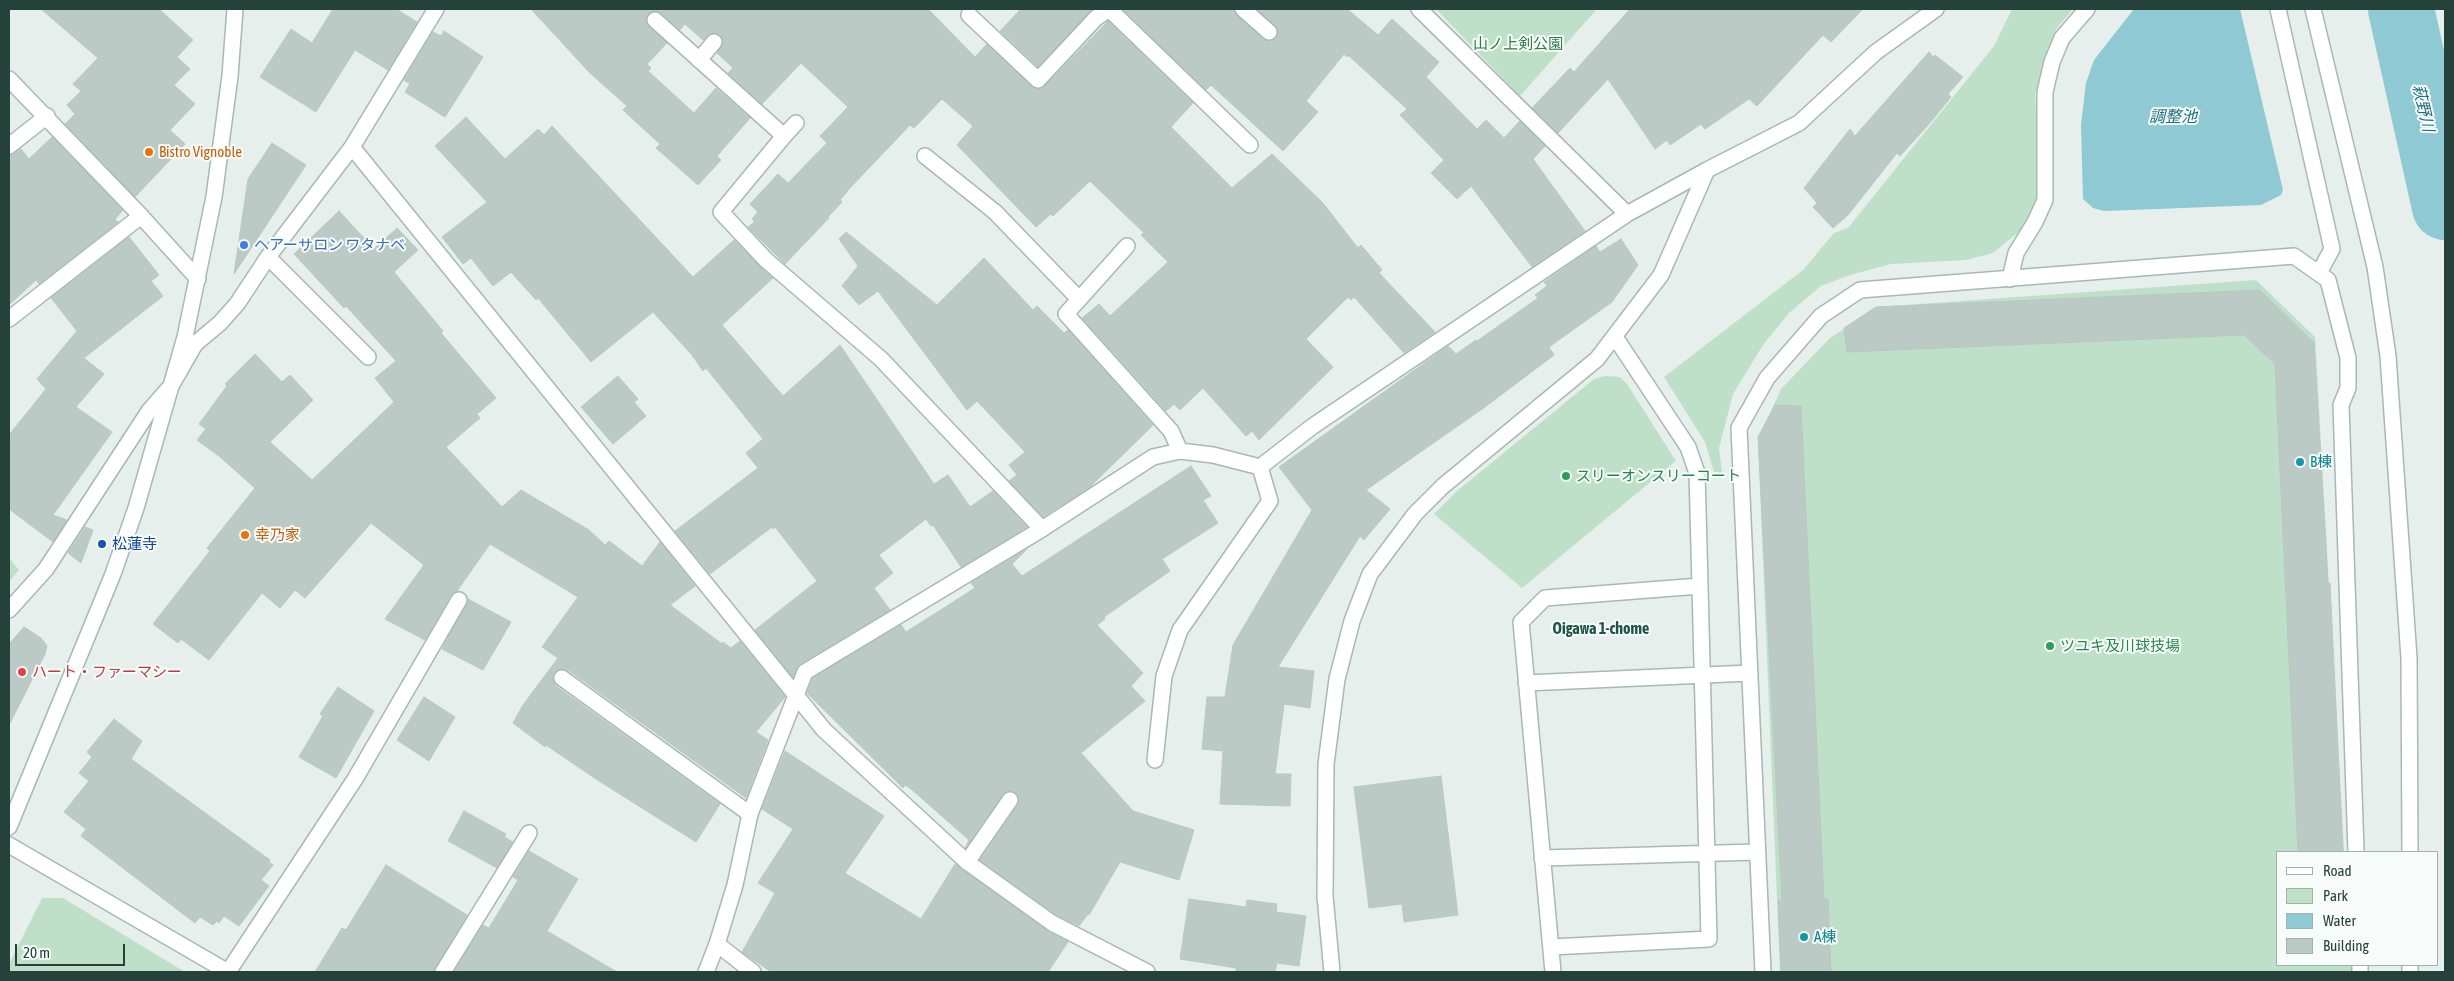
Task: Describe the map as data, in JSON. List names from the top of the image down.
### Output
{
  "districts": ["Oigawa 1-chome"],
  "water": ["萩野川", "調整池"],
  "parks": ["山ノ上剣公園"],
  "places": [
    "Bistro Vignoble",
    "ヘアーサロン ワタナベ",
    "B棟",
    "スリーオンスリーコート",
    "幸乃家",
    "松蓮寺",
    "ツユキ及川球技場",
    "ハート・ファーマシー",
    "A棟"
  ],
  "legend": [
    "Road",
    "Park",
    "Water",
    "Building"
  ],
  "scale_bar": "20 m"
}
